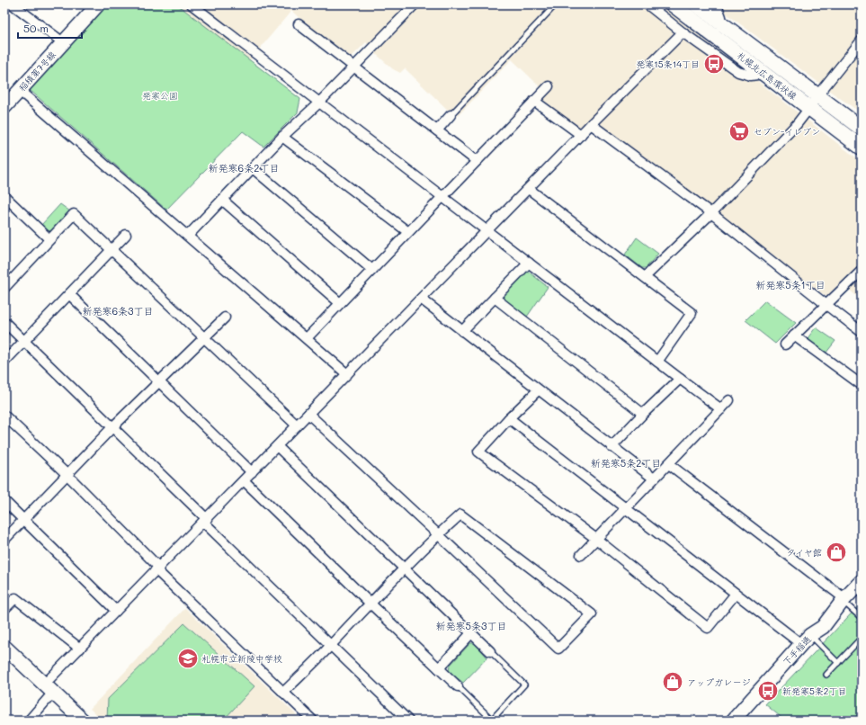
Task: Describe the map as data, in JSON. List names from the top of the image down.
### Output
{
  "streets": {
    "main road": ["札幌北広島環状線"],
    "street": ["稲積第7号線", "下手稲通"]
  },
  "districts": [
    "新発寒6条2丁目",
    "新発寒5条1丁目",
    "新発寒6条3丁目",
    "新発寒5条2丁目",
    "新発寒5条3丁目"
  ],
  "parks": ["発寒公園"],
  "places": {
    "bus stop": ["発寒15条14丁目", "新発寒5条2丁目"],
    "supermarket": ["セブン-イレブン"],
    "shop": ["タイヤ館", "アップガレージ"],
    "school or university": ["札幌市立新陵中学校"]
  },
  "scale_bar": "50 m"
}
